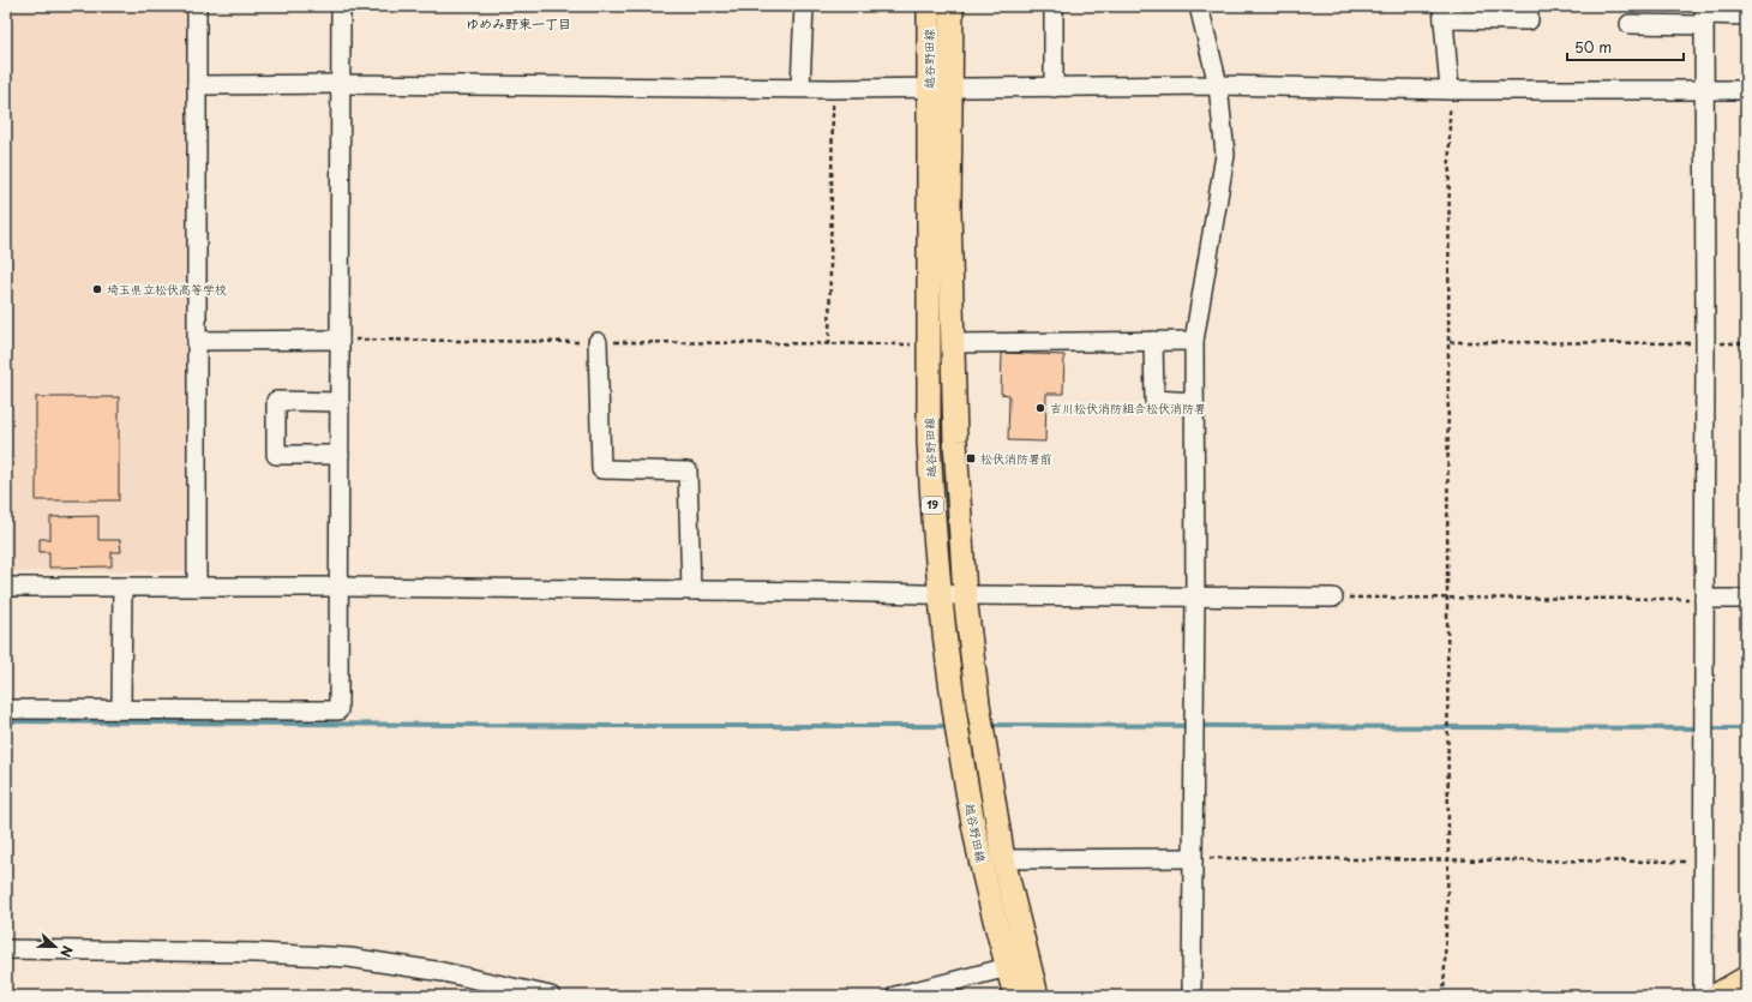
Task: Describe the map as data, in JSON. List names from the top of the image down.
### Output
{
  "streets": {
    "main road": ["越谷野田線", "19"]
  },
  "districts": ["ゆめみ野東一丁目"],
  "places": {
    "other": ["埼玉県立松伏高等学校", "吉川松伏消防組合松伏消防署"],
    "transit": ["松伏消防署前"]
  },
  "scale_bar": "50 m",
  "north": "right"
}
